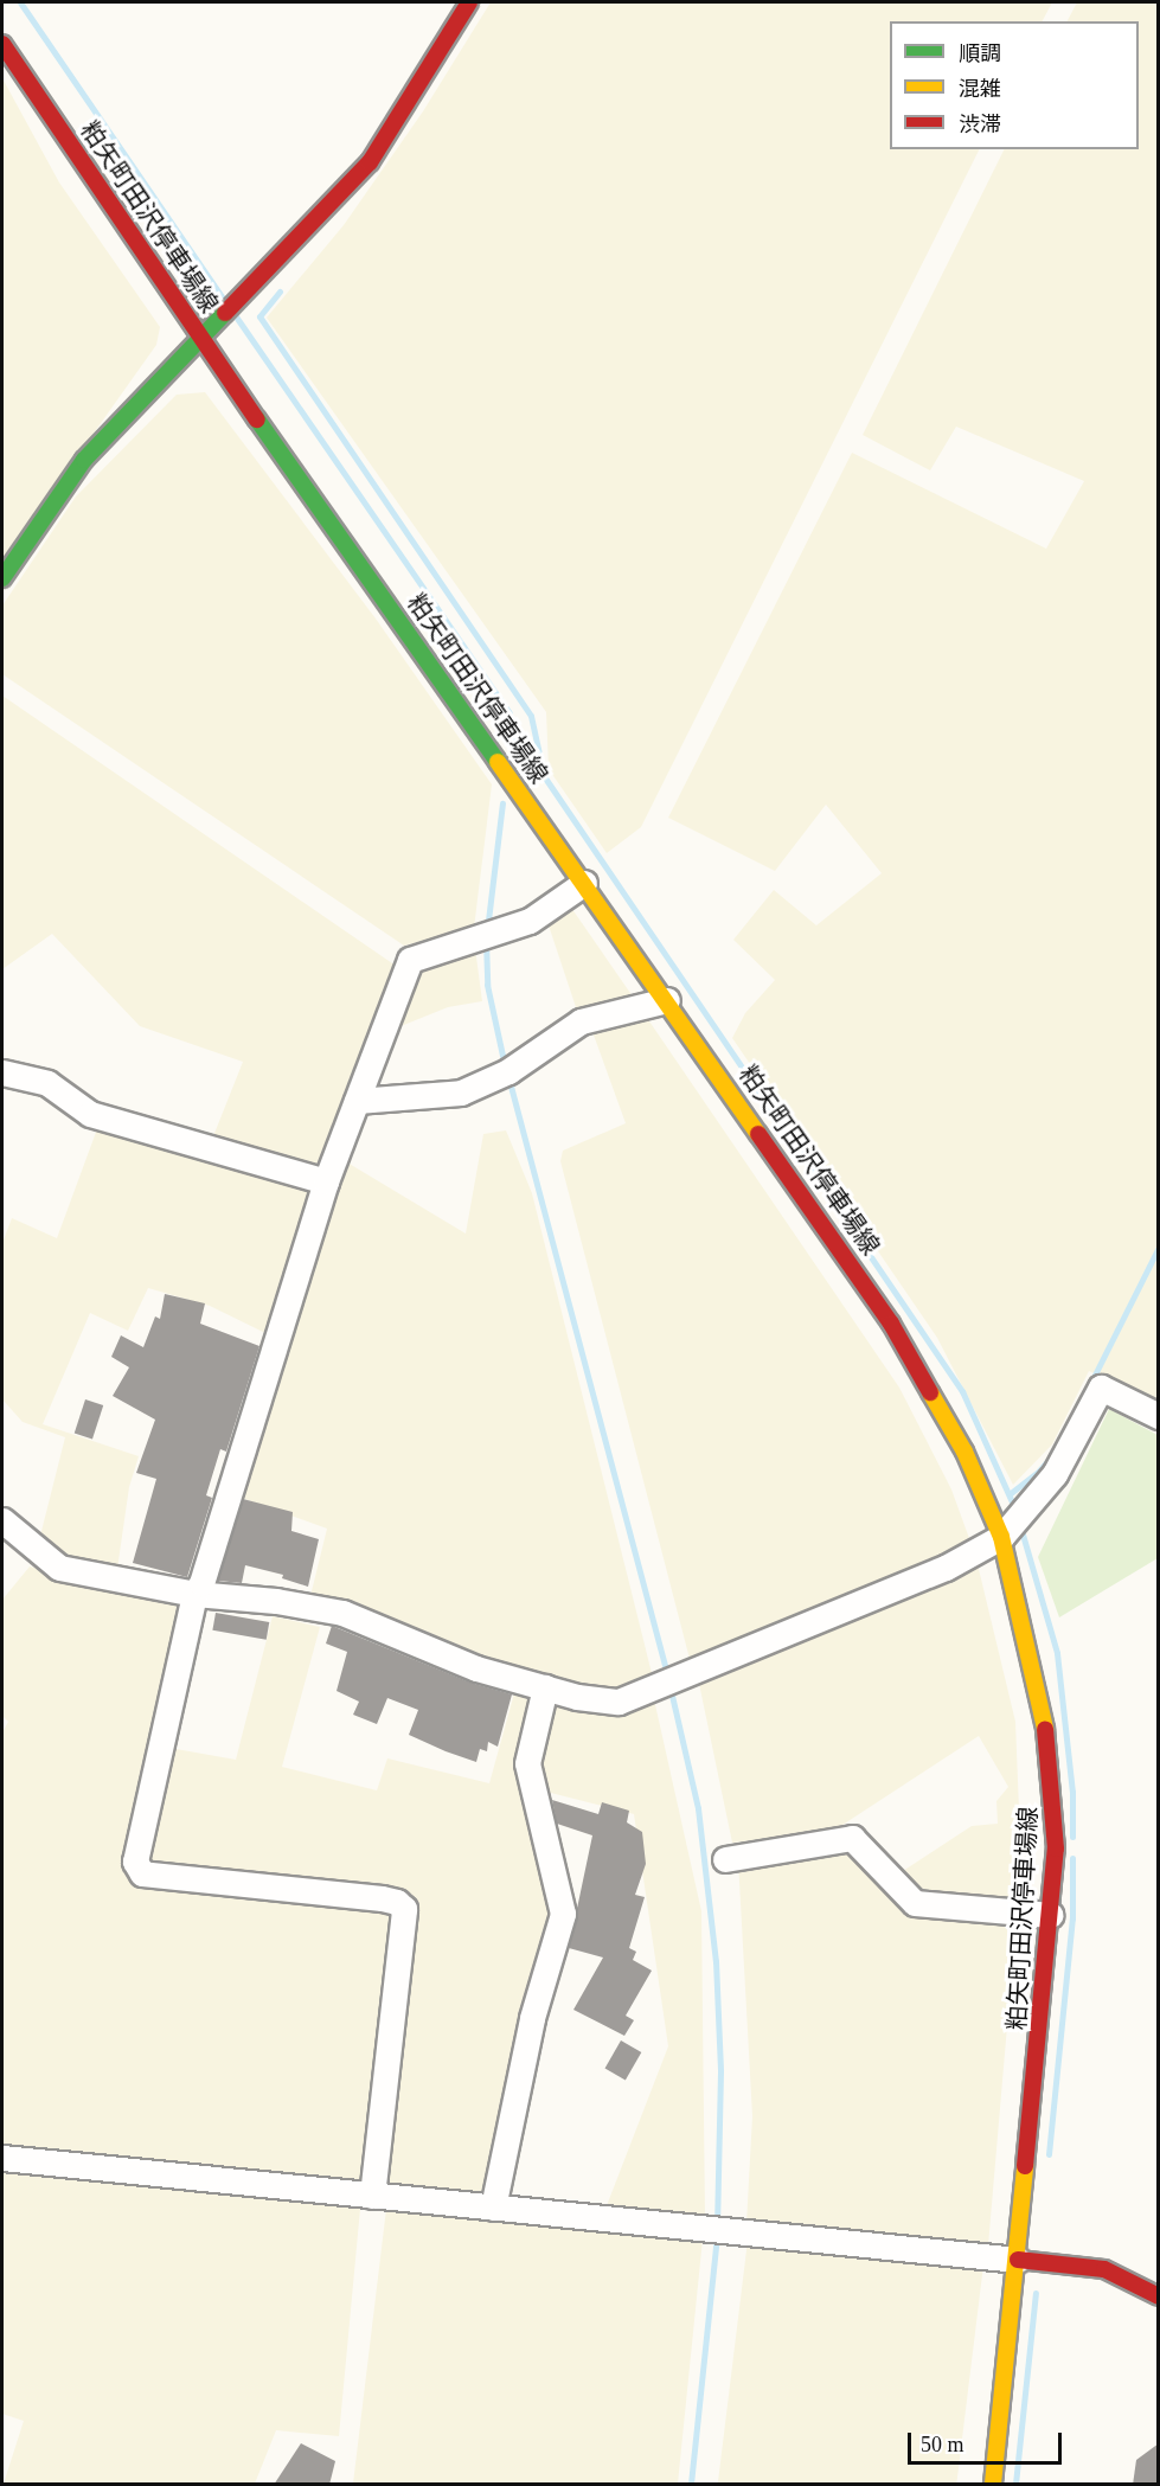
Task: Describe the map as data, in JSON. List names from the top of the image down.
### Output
{
  "streets": {
    "main road": ["粕矢町田沢停車場線"]
  },
  "legend": ["順調", "混雑", "渋滞"],
  "scale_bar": "50 m"
}
